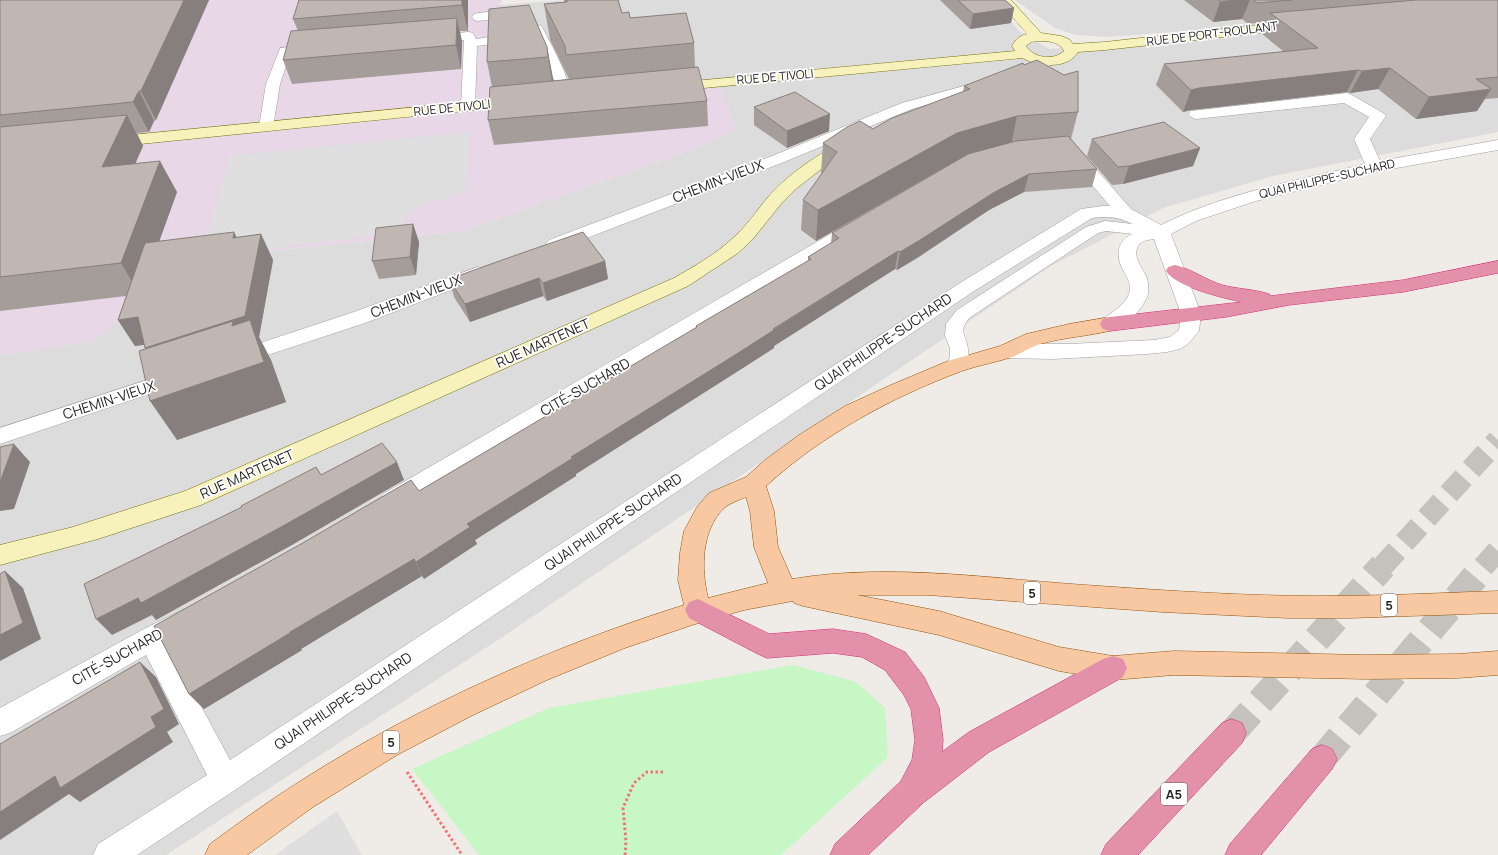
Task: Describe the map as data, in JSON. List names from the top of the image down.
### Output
{
  "streets": {
    "highway": ["A5"],
    "main road": ["5"],
    "street": [
      "RUE DE PORT-ROULANT",
      "RUE DE TIVOLI",
      "QUAI PHILIPPE-SUCHARD",
      "CHEMIN-VIEUX",
      "RUE MARTENET",
      "CITÉ-SUCHARD"
    ]
  },
  "crossings": [
    ["CHEMIN-VIEUX", "RUE MARTENET"]
  ]
}
